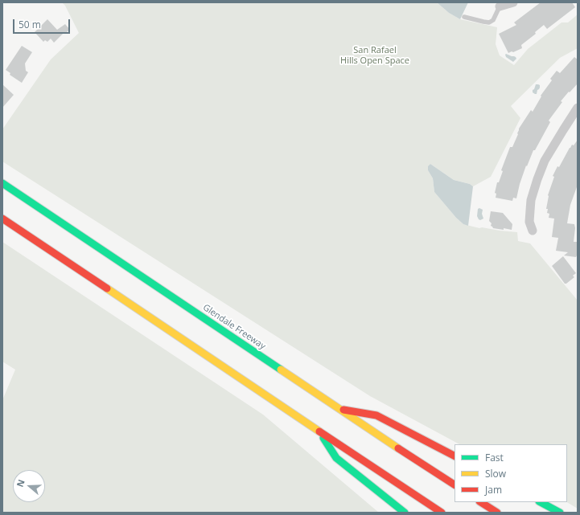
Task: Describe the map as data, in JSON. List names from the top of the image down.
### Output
{
  "streets": {
    "highway": ["Glendale Freeway"]
  },
  "parks": ["San Rafael Hills Open Space"],
  "legend": ["Fast", "Slow", "Jam"],
  "scale_bar": "50 m",
  "north": "left"
}
